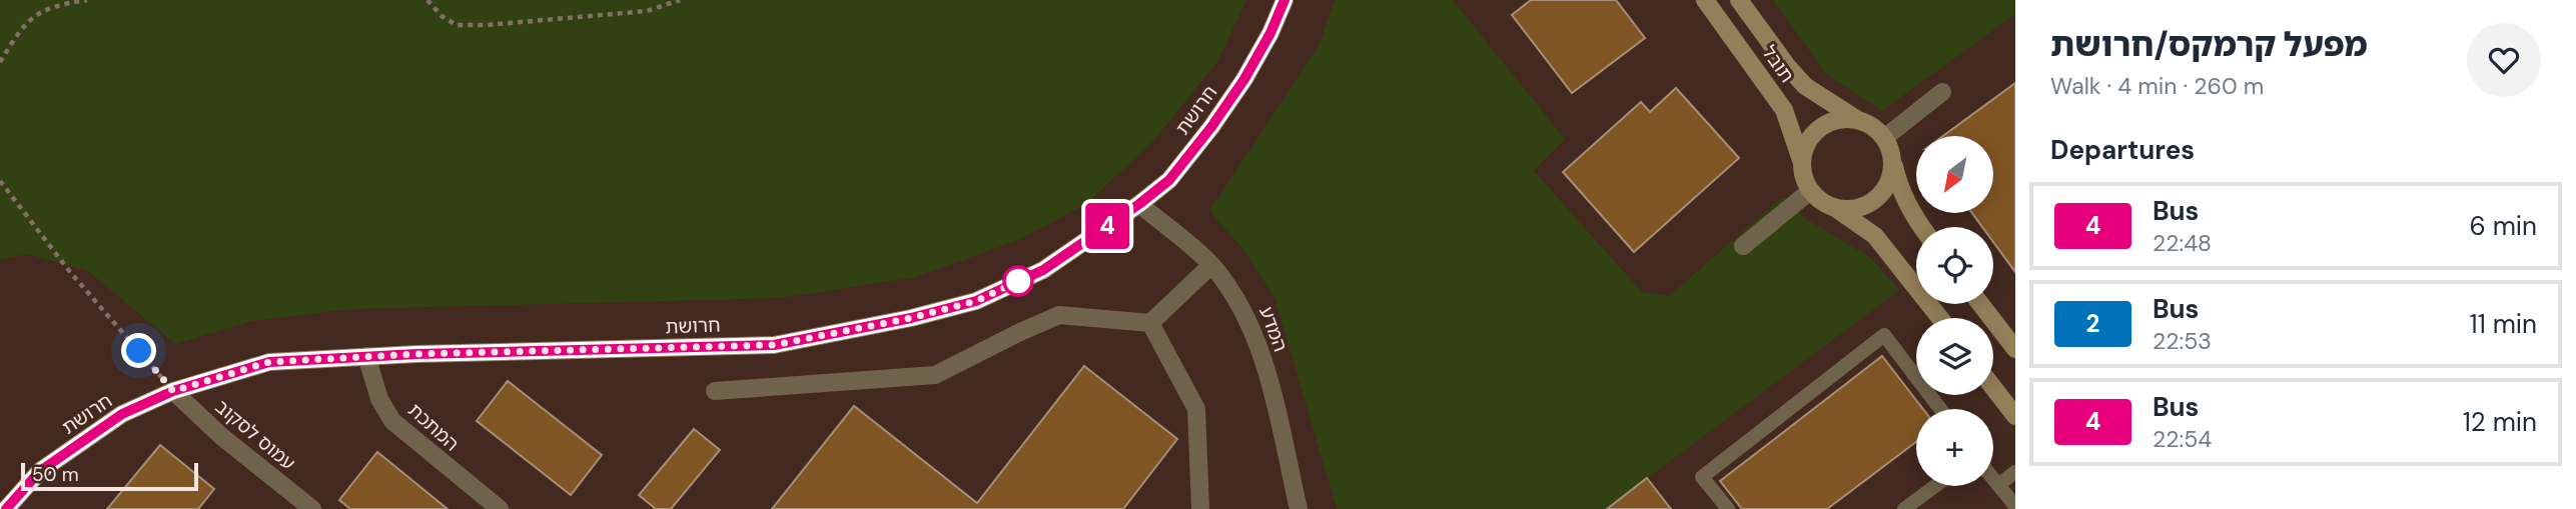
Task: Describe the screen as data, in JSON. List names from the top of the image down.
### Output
{
  "streets": {
    "street": [
      "תובל",
      "חרושת",
      "המדע",
      "המתכת",
      "עמוס לסקוב"
    ]
  },
  "crossings": [
    ["חרושת", "המדע"],
    ["חרושת", "המתכת"],
    ["חרושת", "עמוס לסקוב"]
  ],
  "lines": ["bus line 4"],
  "scale_bar": "50 m",
  "north": "bottom left",
  "page": {
    "on_map": "4",
    "heading": [
      ["מפעל קרמקס/חרושת", "Walk · 4 min · 260 m"],
      "Departures"
    ],
    "map_buttons": "+",
    "list": [
      {
        "mark": "4",
        "name": "Bus",
        "note": "22:48",
        "value": "6 min"
      },
      {
        "mark": "2",
        "name": "Bus",
        "note": "22:53",
        "value": "11 min"
      },
      {
        "mark": "4",
        "name": "Bus",
        "note": "22:54",
        "value": "12 min"
      }
    ],
    "scale": "50 m"
  }
}
